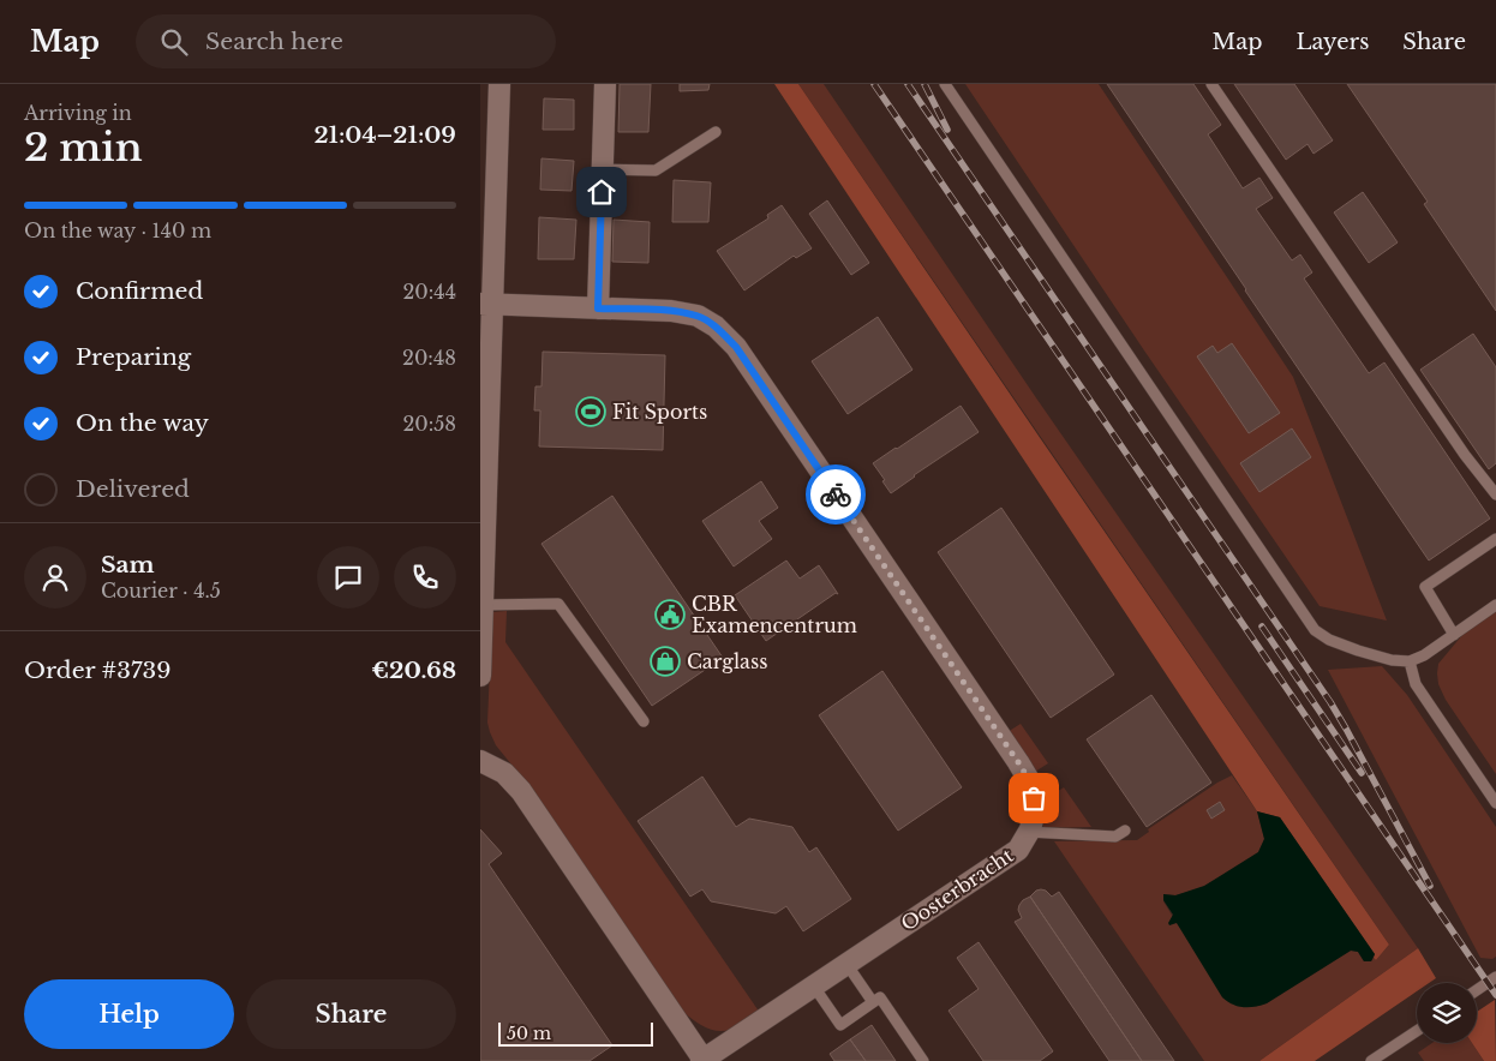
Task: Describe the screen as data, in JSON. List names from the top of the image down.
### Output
{
  "streets": {
    "street": ["Oosterbracht"]
  },
  "places": {
    "sports": ["Fit Sports"],
    "public building": ["CBR Examencentrum"],
    "shop": ["Carglass"]
  },
  "scale_bar": "50 m",
  "page": {
    "header": "Map",
    "search": "Search here",
    "nav": ["Map", "Layers", "Share"],
    "heading": ["2 min", "Arriving in", "21:04–21:09"],
    "panel": [
      "Sam",
      "Courier · 4.5",
      "Order #3739",
      "€20.68"
    ],
    "bar": "On the way · 140 m",
    "list": [
      ["Confirmed", "20:44"],
      ["Preparing", "20:48"],
      ["On the way", "20:58"],
      "Delivered"
    ],
    "buttons": ["Help", "Share"],
    "scale": "50 m"
  }
}
